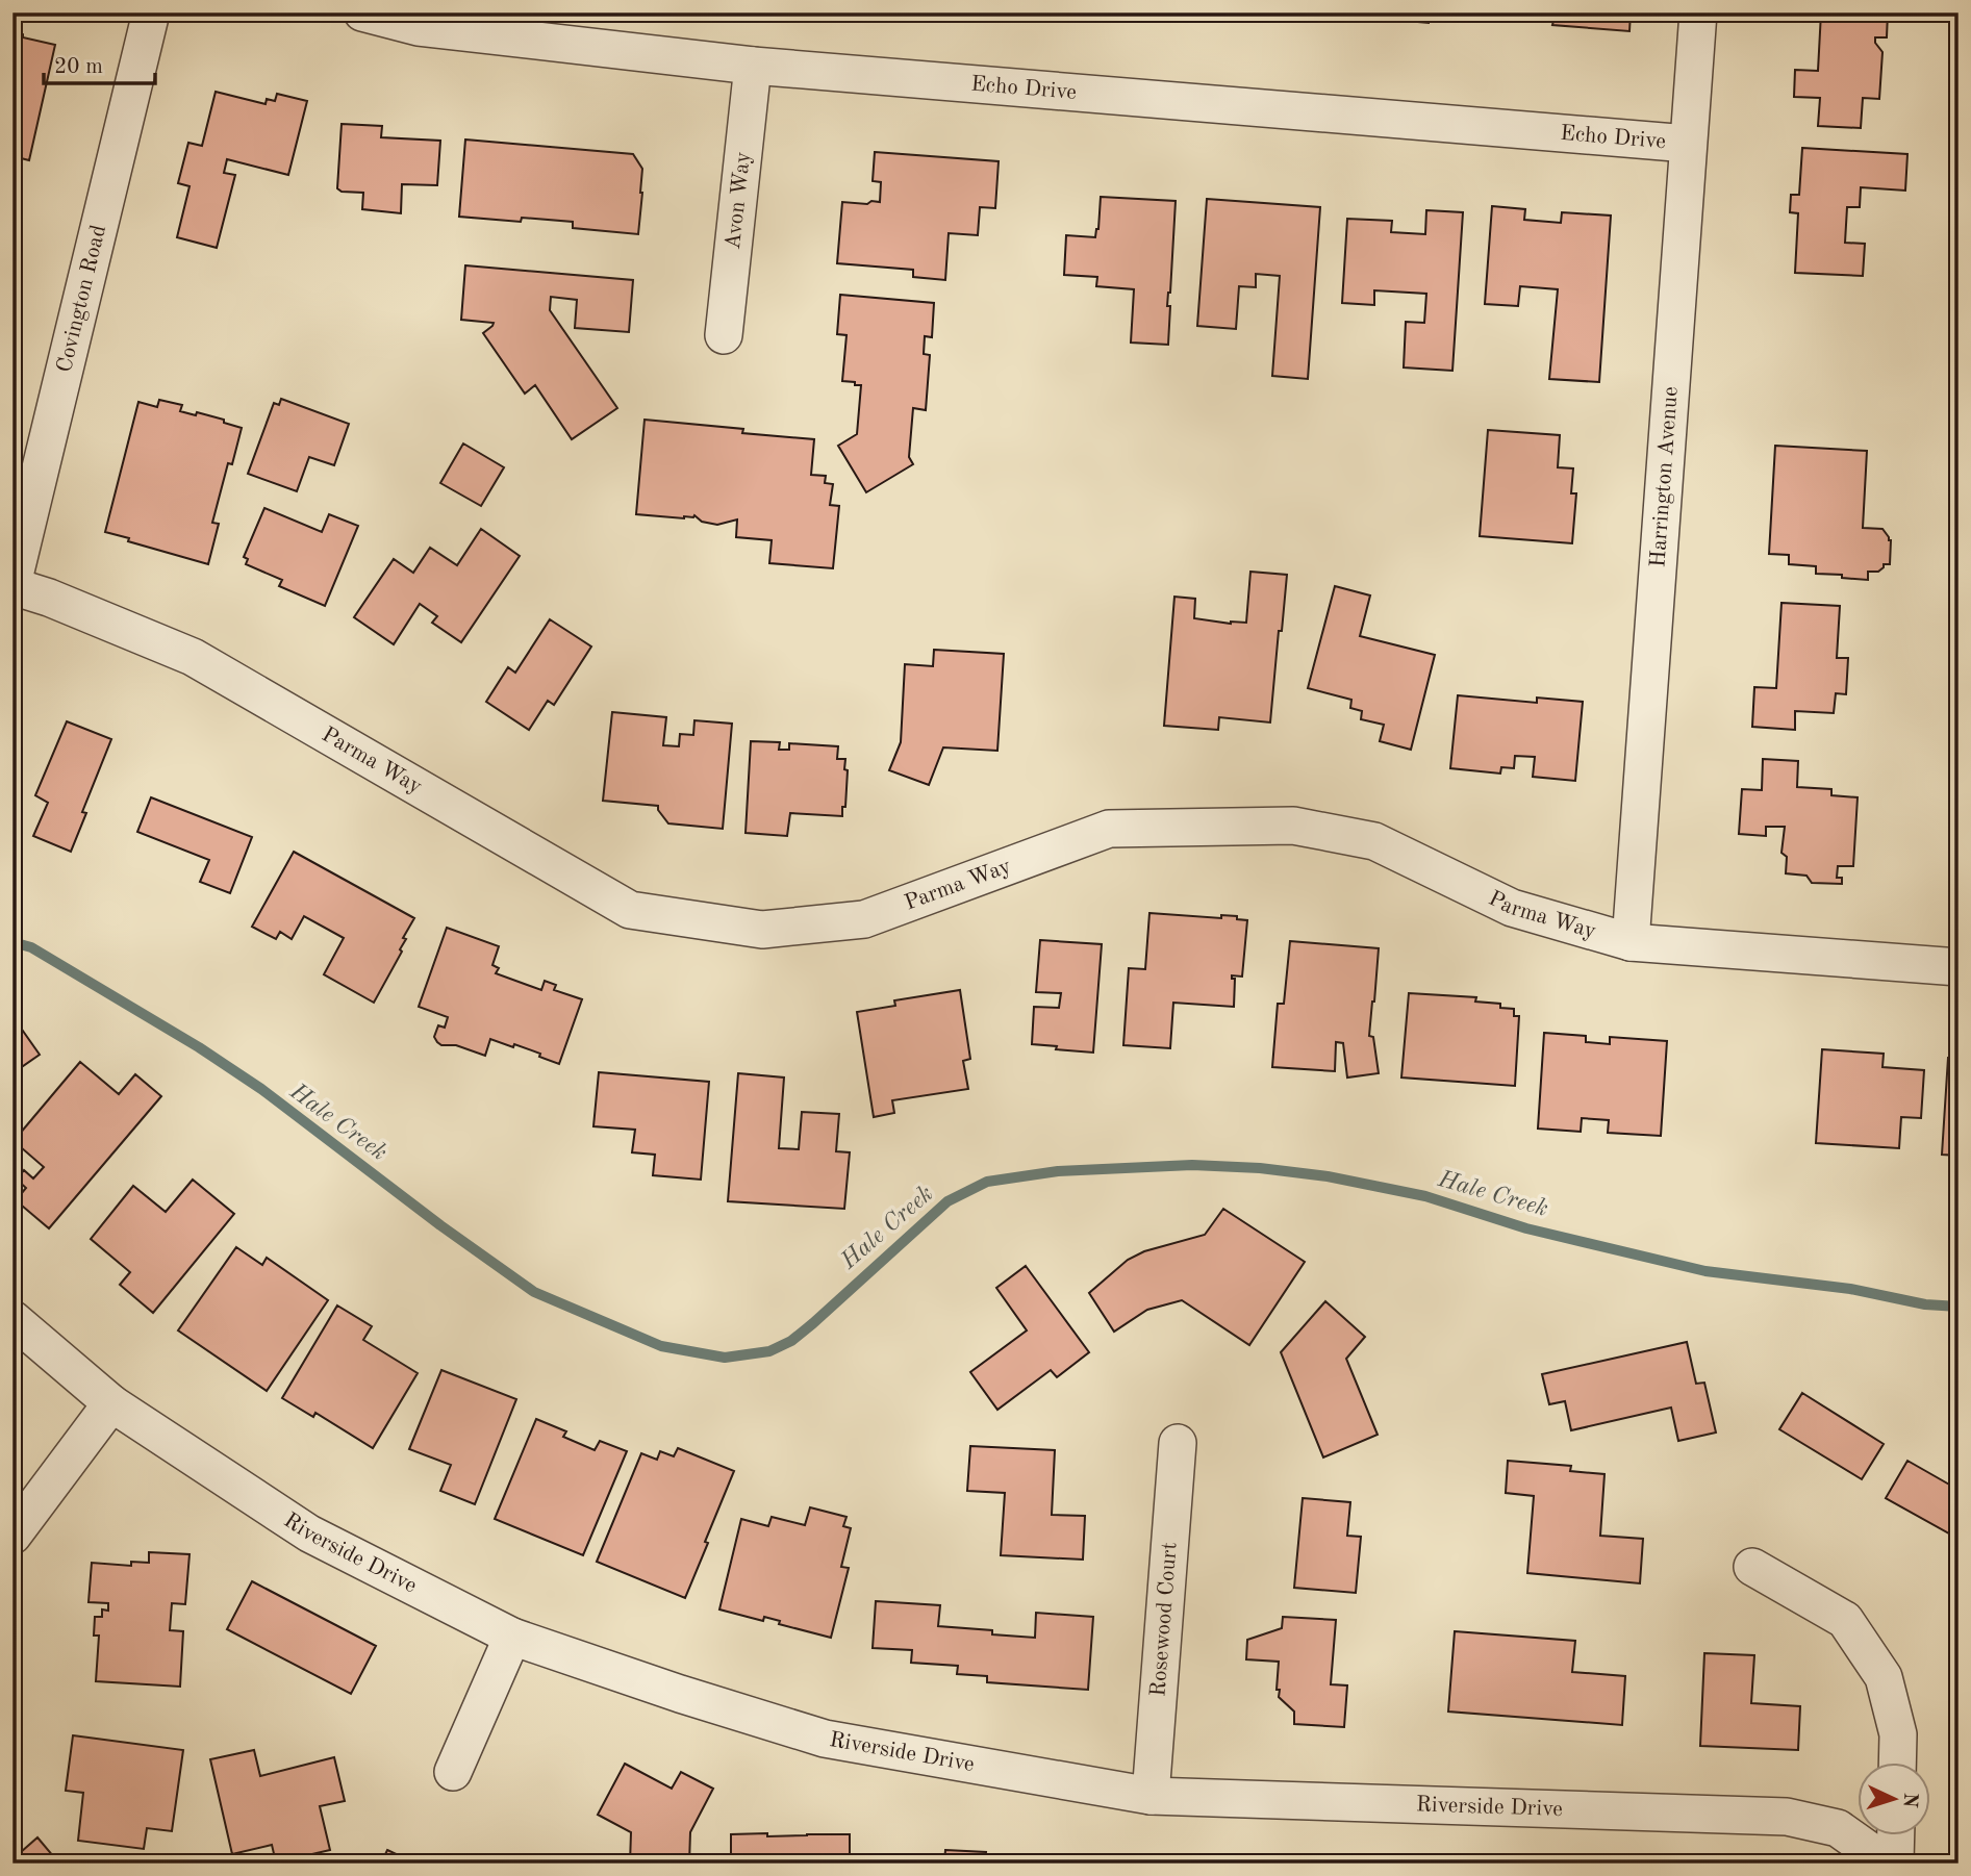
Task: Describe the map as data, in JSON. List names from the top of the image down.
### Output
{
  "streets": {
    "street": [
      "Echo Drive",
      "Avon Way",
      "Covington Road",
      "Harrington Avenue",
      "Parma Way",
      "Riverside Drive",
      "Rosewood Court"
    ]
  },
  "crossings": [
    ["Echo Drive", "Avon Way"],
    ["Echo Drive", "Harrington Avenue"],
    ["Covington Road", "Parma Way"],
    ["Harrington Avenue", "Parma Way"],
    ["Riverside Drive", "Rosewood Court"]
  ],
  "water": ["Hale Creek"],
  "scale_bar": "20 m",
  "north": "right"
}
